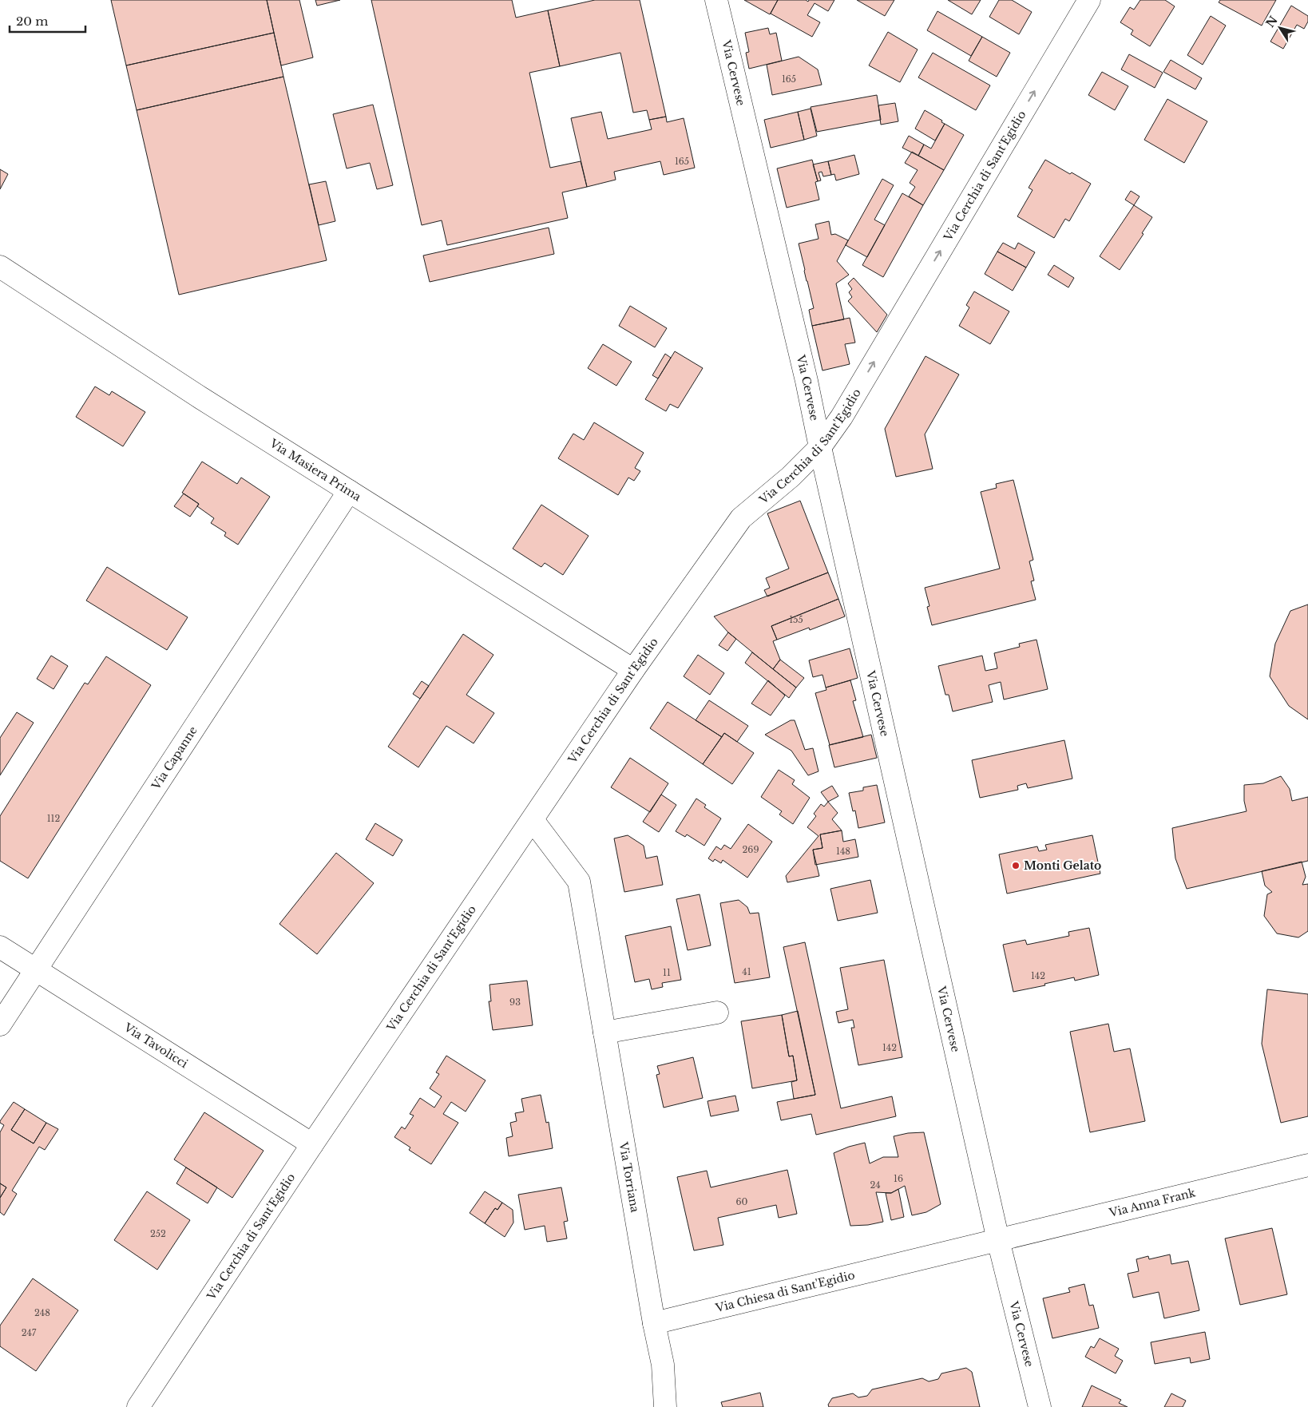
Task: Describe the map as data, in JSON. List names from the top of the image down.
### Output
{
  "streets": {
    "street": [
      "Via Cervese",
      "Via Cerchia di Sant'Egidio",
      "Via Masiera Prima",
      "Via Capanne",
      "Via Tavolicci",
      "Via Torriana",
      "Via Anna Frank",
      "Via Chiesa di Sant'Egidio"
    ]
  },
  "crossings": [
    ["Via Cervese", "Via Cerchia di Sant'Egidio"],
    ["Via Cervese", "Via Anna Frank"],
    ["Via Cervese", "Via Chiesa di Sant'Egidio"],
    ["Via Cerchia di Sant'Egidio", "Via Masiera Prima"],
    ["Via Cerchia di Sant'Egidio", "Via Tavolicci"],
    ["Via Cerchia di Sant'Egidio", "Via Torriana"],
    ["Via Masiera Prima", "Via Capanne"],
    ["Via Capanne", "Via Tavolicci"],
    ["Via Torriana", "Via Chiesa di Sant'Egidio"],
    ["Via Anna Frank", "Via Chiesa di Sant'Egidio"]
  ],
  "places": ["Monti Gelato"],
  "house_numbers": [
    "165",
    "165",
    "155",
    "112",
    "269",
    "148",
    "41",
    "11",
    "142",
    "93",
    "142",
    "16",
    "24",
    "60",
    "252",
    "248",
    "247"
  ],
  "scale_bar": "20 m",
  "north": "top left"
}
